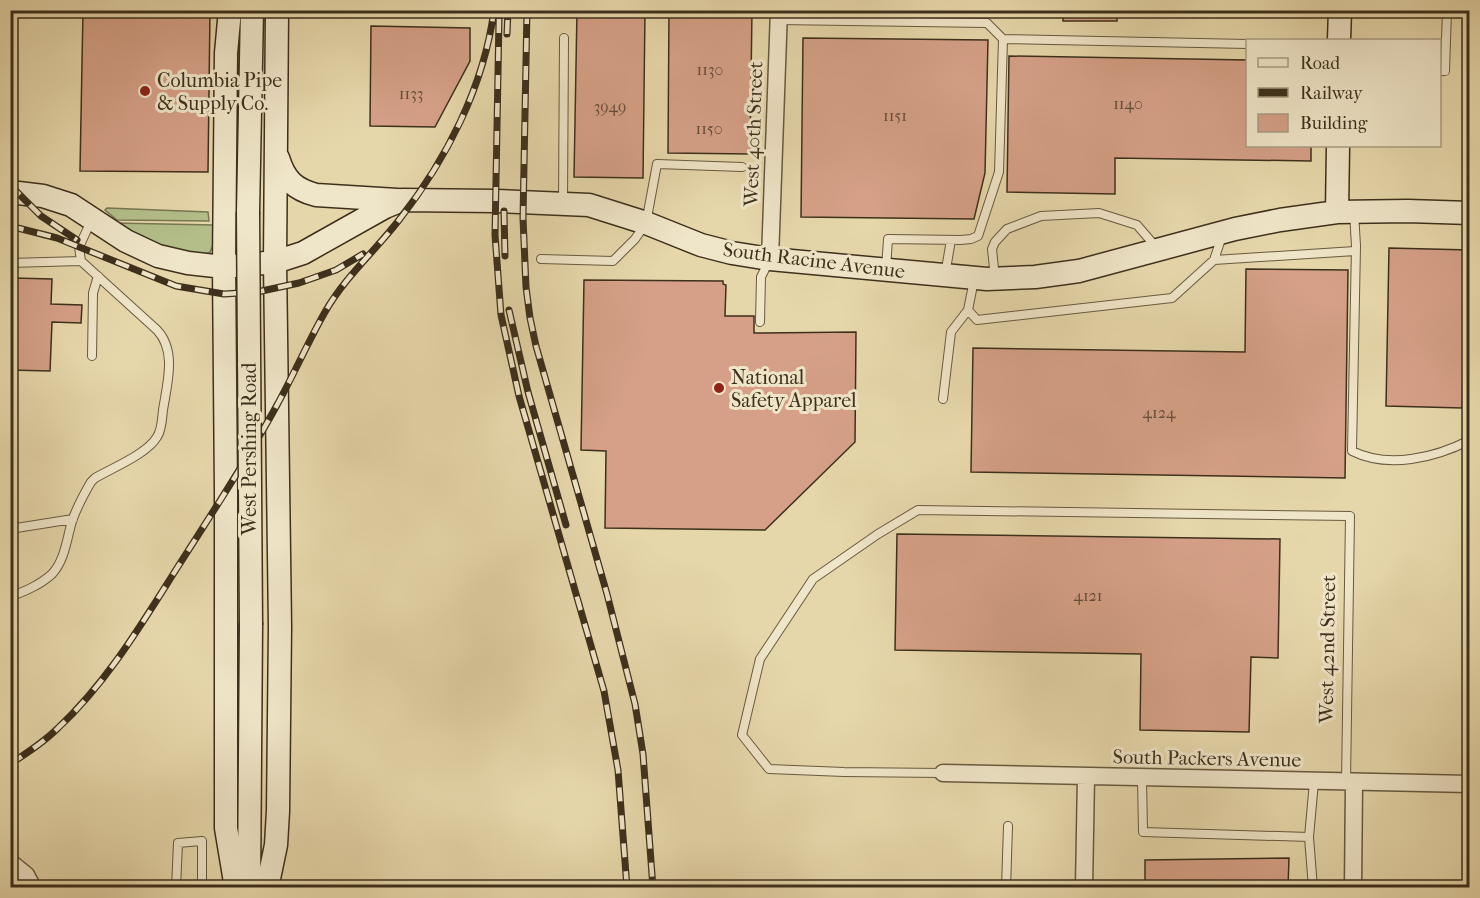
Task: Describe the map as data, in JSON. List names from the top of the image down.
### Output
{
  "streets": {
    "main road": ["South Racine Avenue", "West Pershing Road"],
    "street": ["West 40th Street", "West 42nd Street", "South Packers Avenue"]
  },
  "crossings": [
    ["West 40th Street", "South Racine Avenue"],
    ["West 42nd Street", "South Packers Avenue"]
  ],
  "places": ["Columbia Pipe & Supply Co.", "National Safety Apparel"],
  "house_numbers": [
    "1130",
    "1133",
    "1140",
    "3949",
    "1151",
    "1150",
    "4124",
    "4121"
  ],
  "legend": ["Road", "Railway", "Building"]
}
